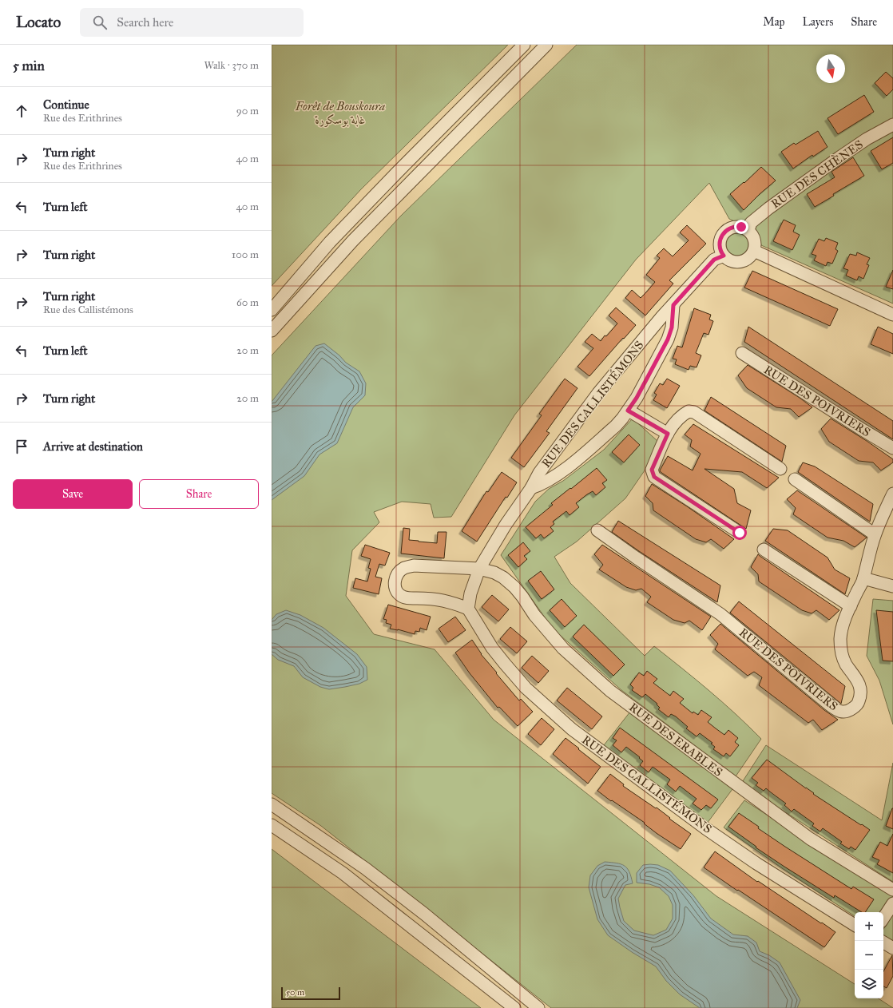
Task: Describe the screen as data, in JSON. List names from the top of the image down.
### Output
{
  "streets": {
    "street": [
      "RUE DES CHÈNES",
      "RUE DES POIVRIERS",
      "RUE DES CALLISTÉMONS",
      "RUE DES ERABLES"
    ]
  },
  "crossings": [
    ["RUE DES CHÈNES", "RUE DES CALLISTÉMONS"],
    ["RUE DES CALLISTÉMONS", "RUE DES ERABLES"]
  ],
  "parks": ["Forêt de Bouskoura غابة بوسكورة"],
  "scale_bar": "50 m",
  "north": "bottom",
  "page": {
    "header": "Locato",
    "search": "Search here",
    "nav": ["Map", "Layers", "Share"],
    "heading": ["5 min", "Walk · 370 m"],
    "list": [
      ["Continue", "Rue des Erithrines", "90 m"],
      ["Turn right", "Rue des Erithrines", "40 m"],
      ["Turn left", "40 m"],
      ["Turn right", "100 m"],
      ["Turn right", "Rue des Callistémons", "60 m"],
      ["Turn left", "20 m"],
      ["Turn right", "20 m"],
      "Arrive at destination"
    ],
    "buttons": ["Save", "Share"],
    "map_buttons": ["+", "−"],
    "scale": "50 m"
  }
}
